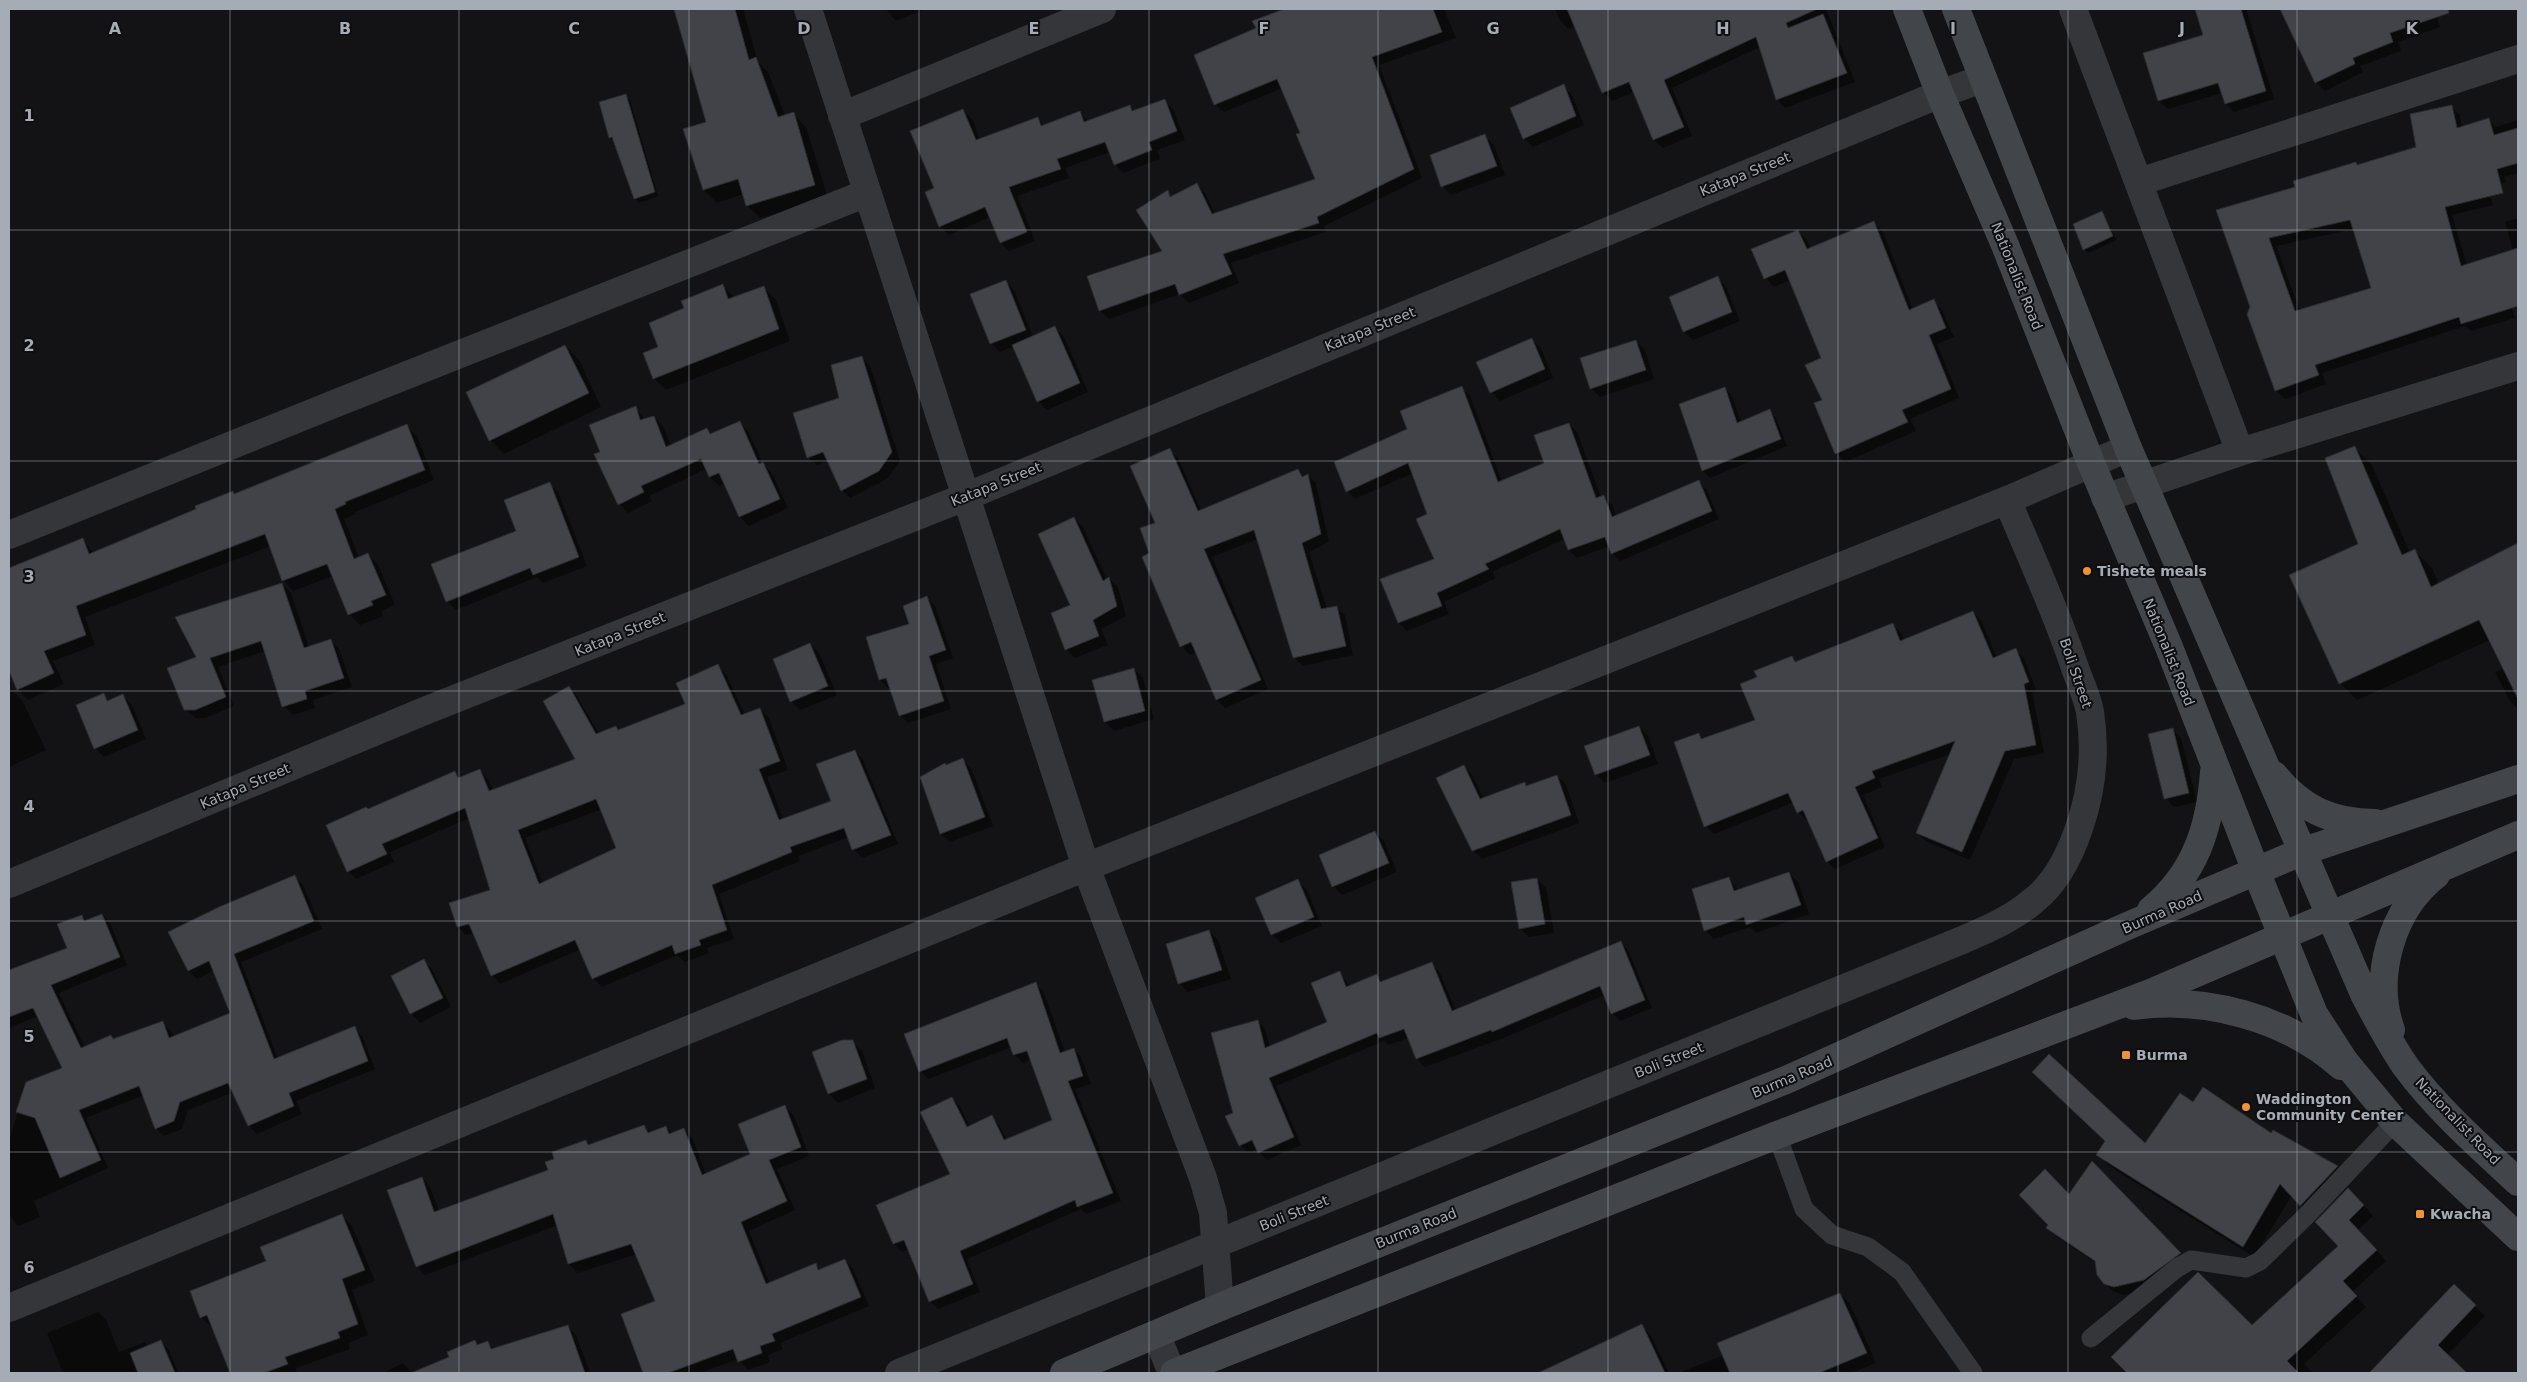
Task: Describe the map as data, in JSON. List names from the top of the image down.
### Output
{
  "streets": {
    "main road": ["Nationalist Road", "Burma Road"],
    "street": ["Katapa Street", "Boli Street"]
  },
  "crossings": [
    ["Katapa Street", "Nationalist Road"],
    ["Nationalist Road", "Burma Road"]
  ],
  "places": {
    "other": ["Tishete meals", "Waddington Community Center"],
    "transit": ["Burma", "Kwacha"]
  },
  "grid": {
    "columns": [
      "A",
      "B",
      "C",
      "D",
      "E",
      "F",
      "G",
      "H",
      "I",
      "J",
      "K"
    ],
    "rows": [
      "1",
      "2",
      "3",
      "4",
      "5",
      "6"
    ]
  }
}
